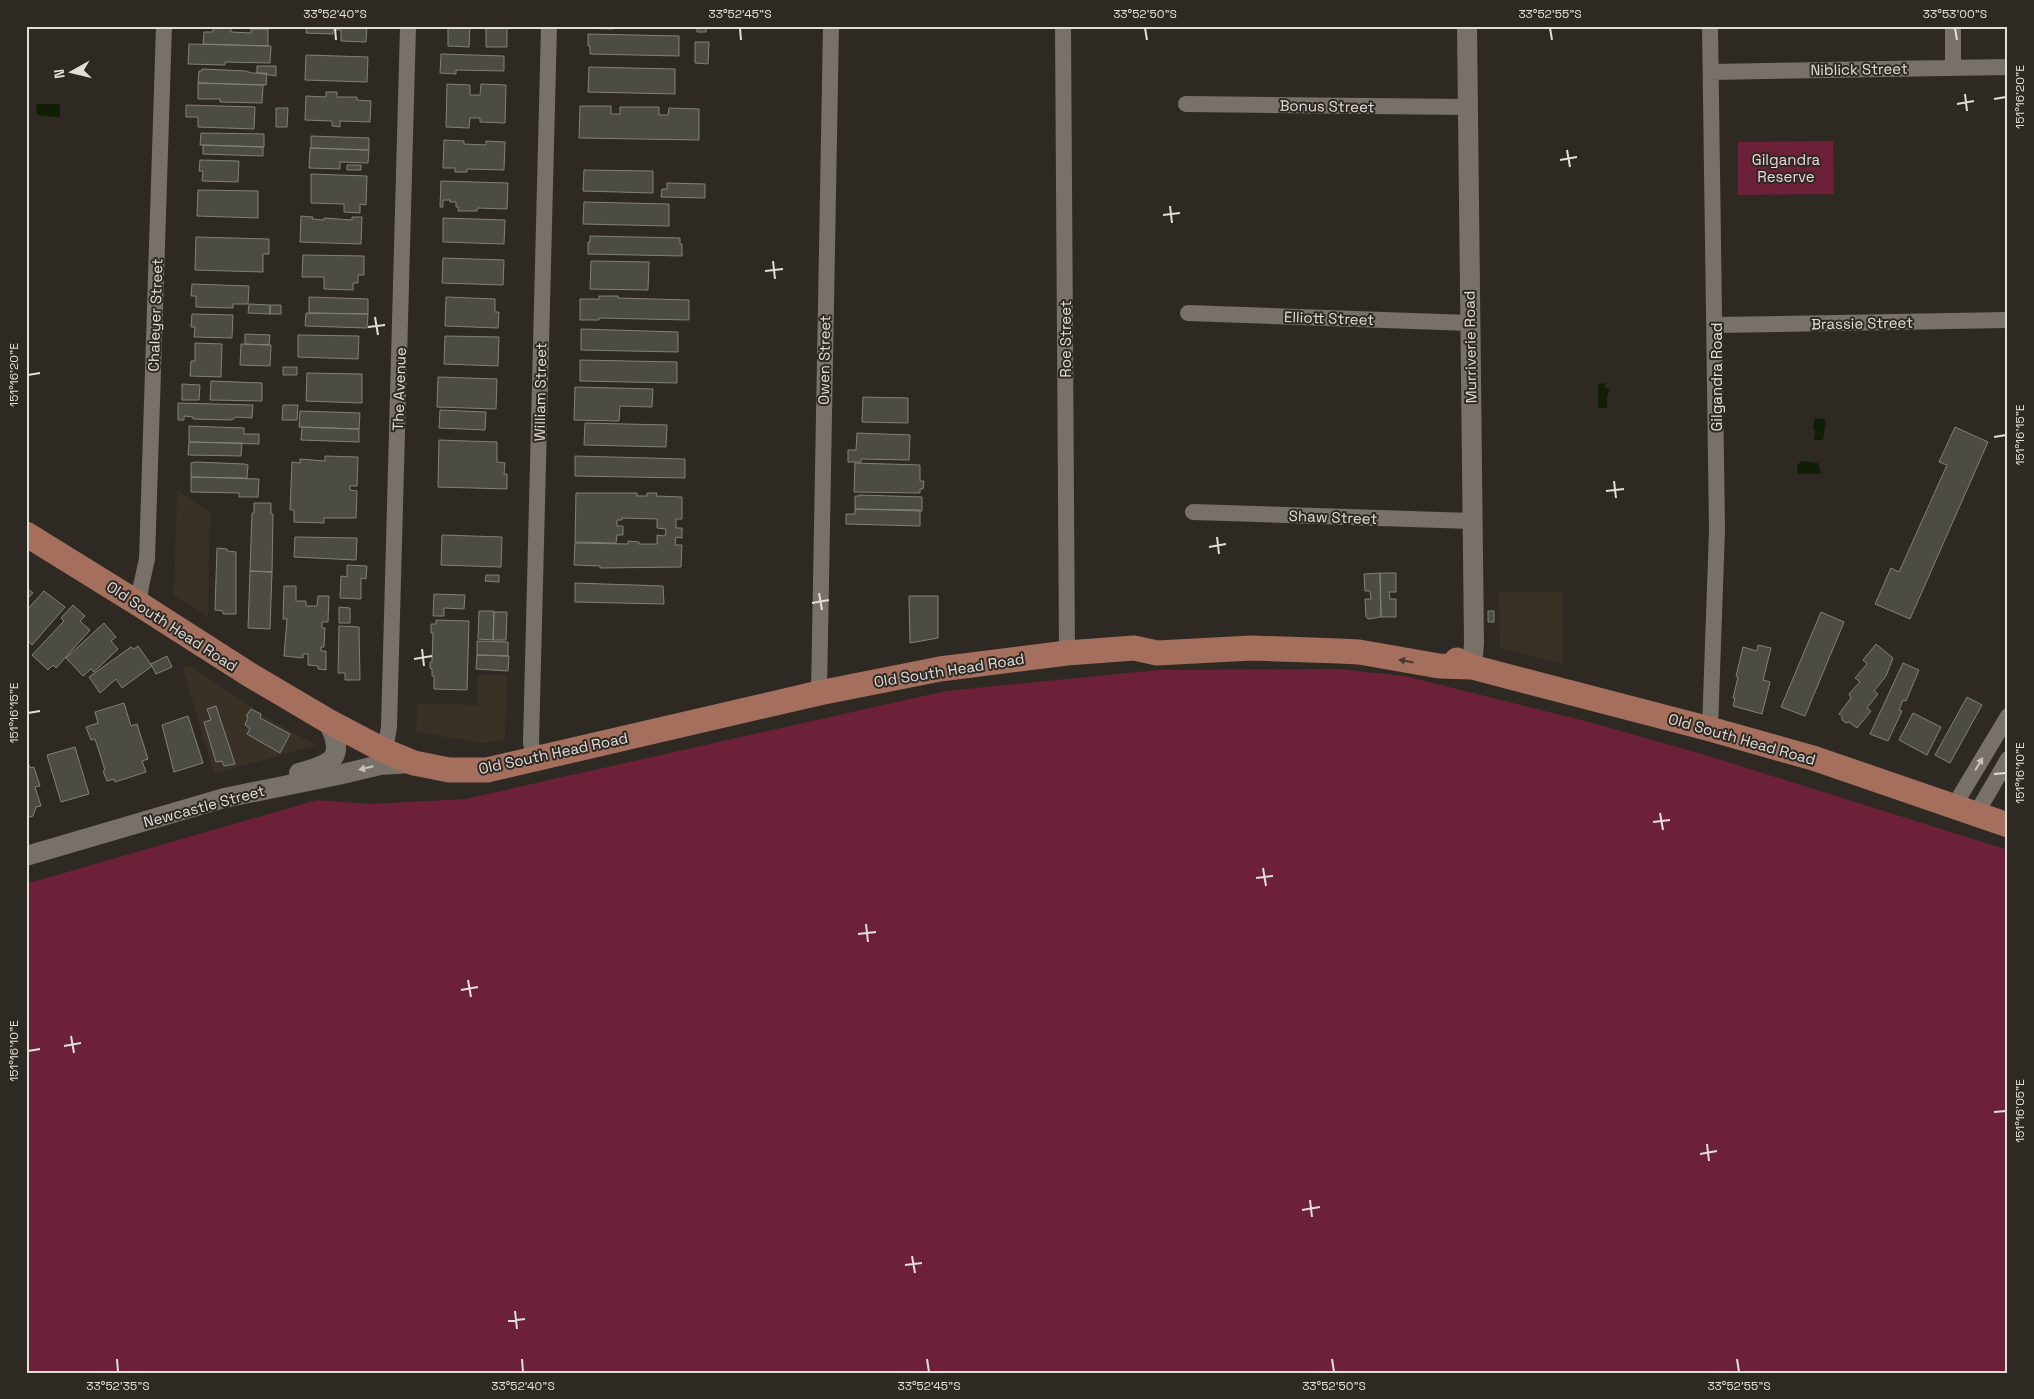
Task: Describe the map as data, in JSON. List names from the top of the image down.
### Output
{
  "streets": {
    "main road": ["Old South Head Road"],
    "street": [
      "Niblick Street",
      "Bonus Street",
      "Chaleyer Street",
      "Elliott Street",
      "Brassie Street",
      "Roe Street",
      "Murriverie Road",
      "Owen Street",
      "Gilgandra Road",
      "The Avenue",
      "William Street",
      "Shaw Street",
      "Newcastle Street"
    ]
  },
  "crossings": [
    ["Niblick Street", "Gilgandra Road"],
    ["Bonus Street", "Murriverie Road"],
    ["Chaleyer Street", "Old South Head Road"],
    ["Elliott Street", "Murriverie Road"],
    ["Brassie Street", "Gilgandra Road"],
    ["Roe Street", "Old South Head Road"],
    ["Murriverie Road", "Shaw Street"],
    ["Murriverie Road", "Old South Head Road"],
    ["Owen Street", "Old South Head Road"],
    ["Gilgandra Road", "Old South Head Road"],
    ["The Avenue", "Old South Head Road"],
    ["William Street", "Old South Head Road"],
    ["Old South Head Road", "Newcastle Street"]
  ],
  "one_way": ["Newcastle Street"],
  "parks": ["Gilgandra Reserve"],
  "north": "left",
  "coordinates": [
    "33°52'40\"S",
    "33°52'45\"S",
    "33°52'50\"S",
    "33°52'55\"S",
    "33°53'00\"S",
    "151°16'20\"E",
    "151°16'15\"E",
    "151°16'10\"E",
    "151°16'05\"E",
    "33°52'35\"S"
  ]
}
